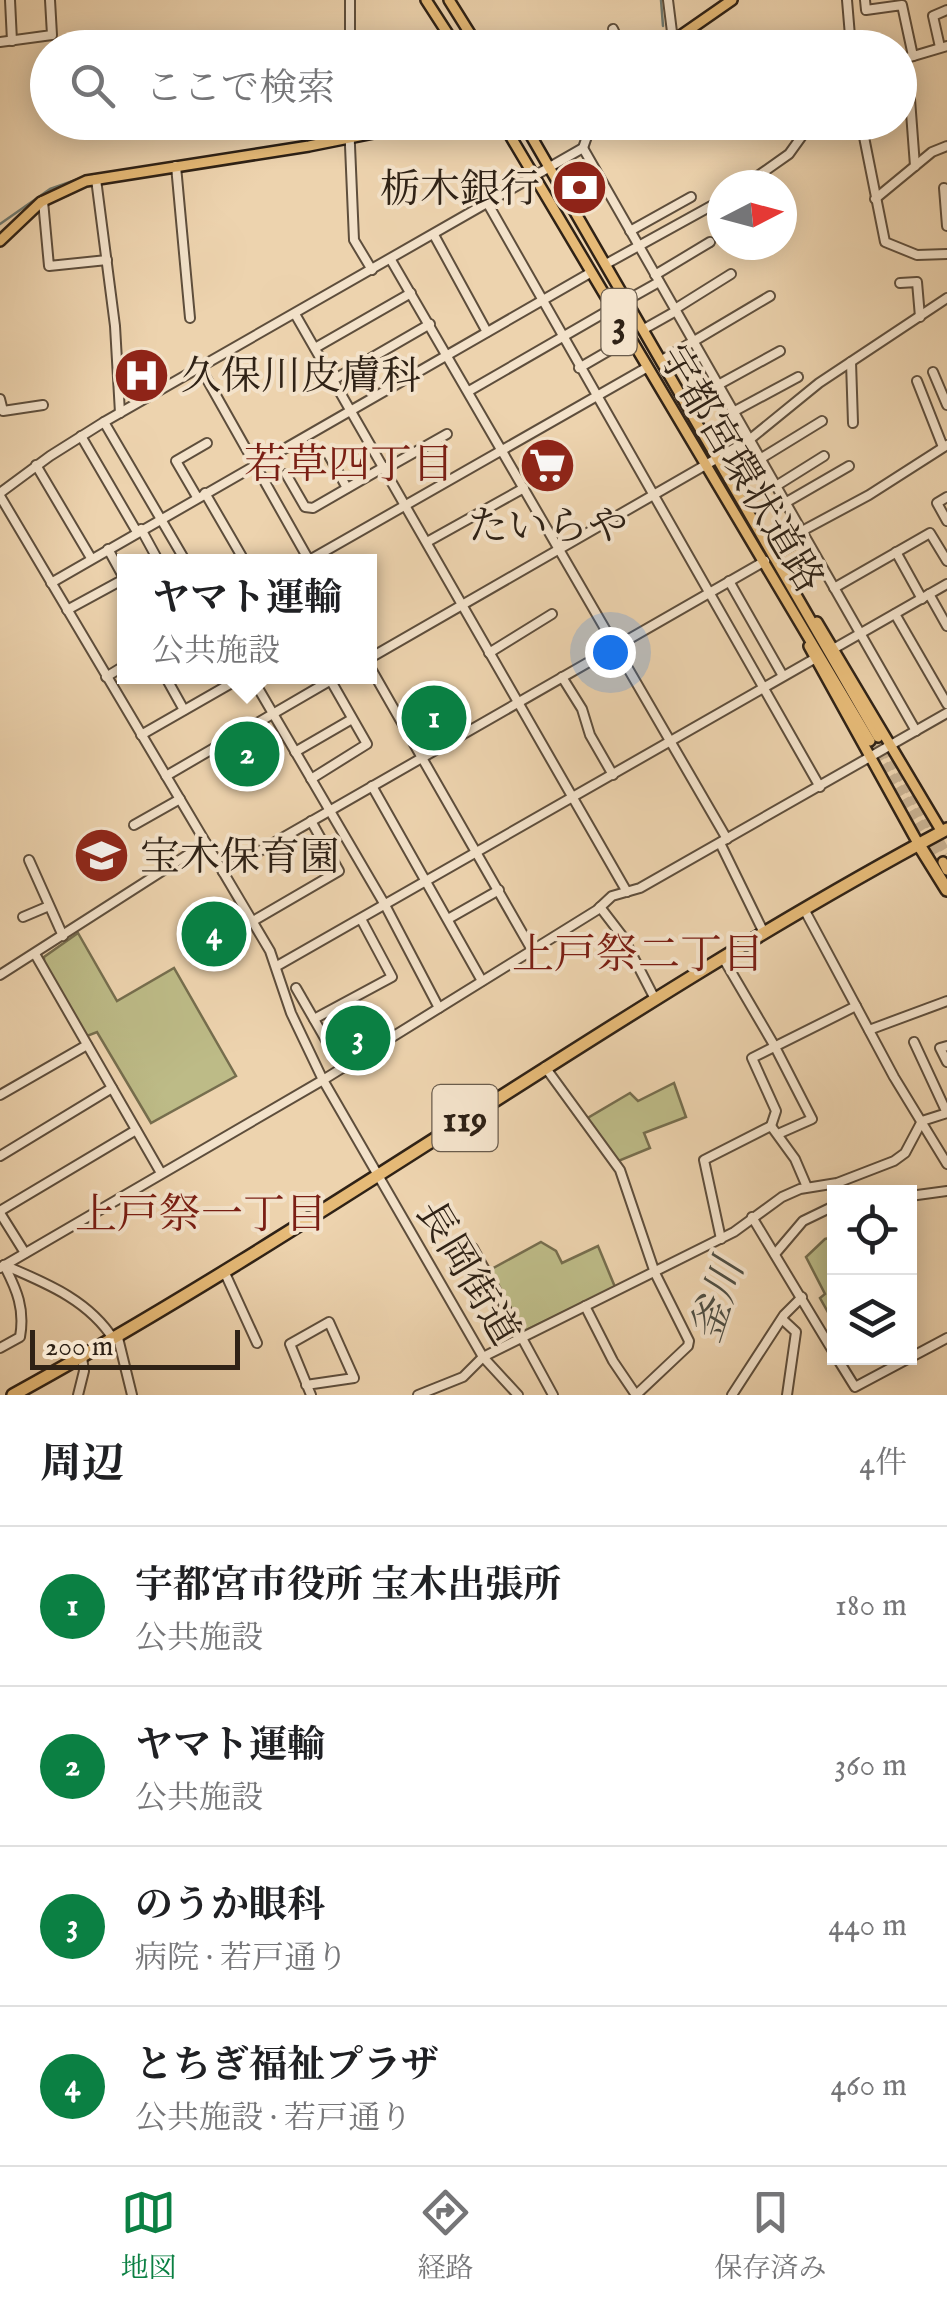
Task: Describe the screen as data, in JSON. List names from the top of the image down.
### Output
{
  "streets": {
    "highway": ["119"],
    "main road": ["3", "宇都宮環状道路"],
    "street": ["長岡街道"]
  },
  "crossings": [
    ["3", "宇都宮環状道路"],
    ["3", "119"],
    ["119", "長岡街道"]
  ],
  "districts": ["若草四丁目", "上戸祭二丁目", "上戸祭一丁目"],
  "water": ["釜川"],
  "places": {
    "bank": ["栃木銀行"],
    "hospital": ["久保川皮膚科"],
    "supermarket": ["たいらや"],
    "school or university": ["宝木保育園"]
  },
  "scale_bar": "200 m",
  "north": "right",
  "page": {
    "search": "ここで検索",
    "popup": ["ヤマト運輸", "公共施設"],
    "pins": [
      "1",
      "2",
      "4",
      "3"
    ],
    "scale": "200 m",
    "heading": ["周辺", "4件"],
    "list": [
      {
        "mark": "1",
        "name": "宇都宮市役所 宝木出張所",
        "note": "公共施設",
        "value": "180 m"
      },
      {
        "mark": "2",
        "name": "ヤマト運輸",
        "note": "公共施設",
        "value": "360 m"
      },
      {
        "mark": "3",
        "name": "のうか眼科",
        "note": "病院 · 若戸通り",
        "value": "440 m"
      },
      {
        "mark": "4",
        "name": "とちぎ福祉プラザ",
        "note": "公共施設 · 若戸通り",
        "value": "460 m"
      }
    ],
    "nav": ["地図", "経路", "保存済み"]
  }
}
